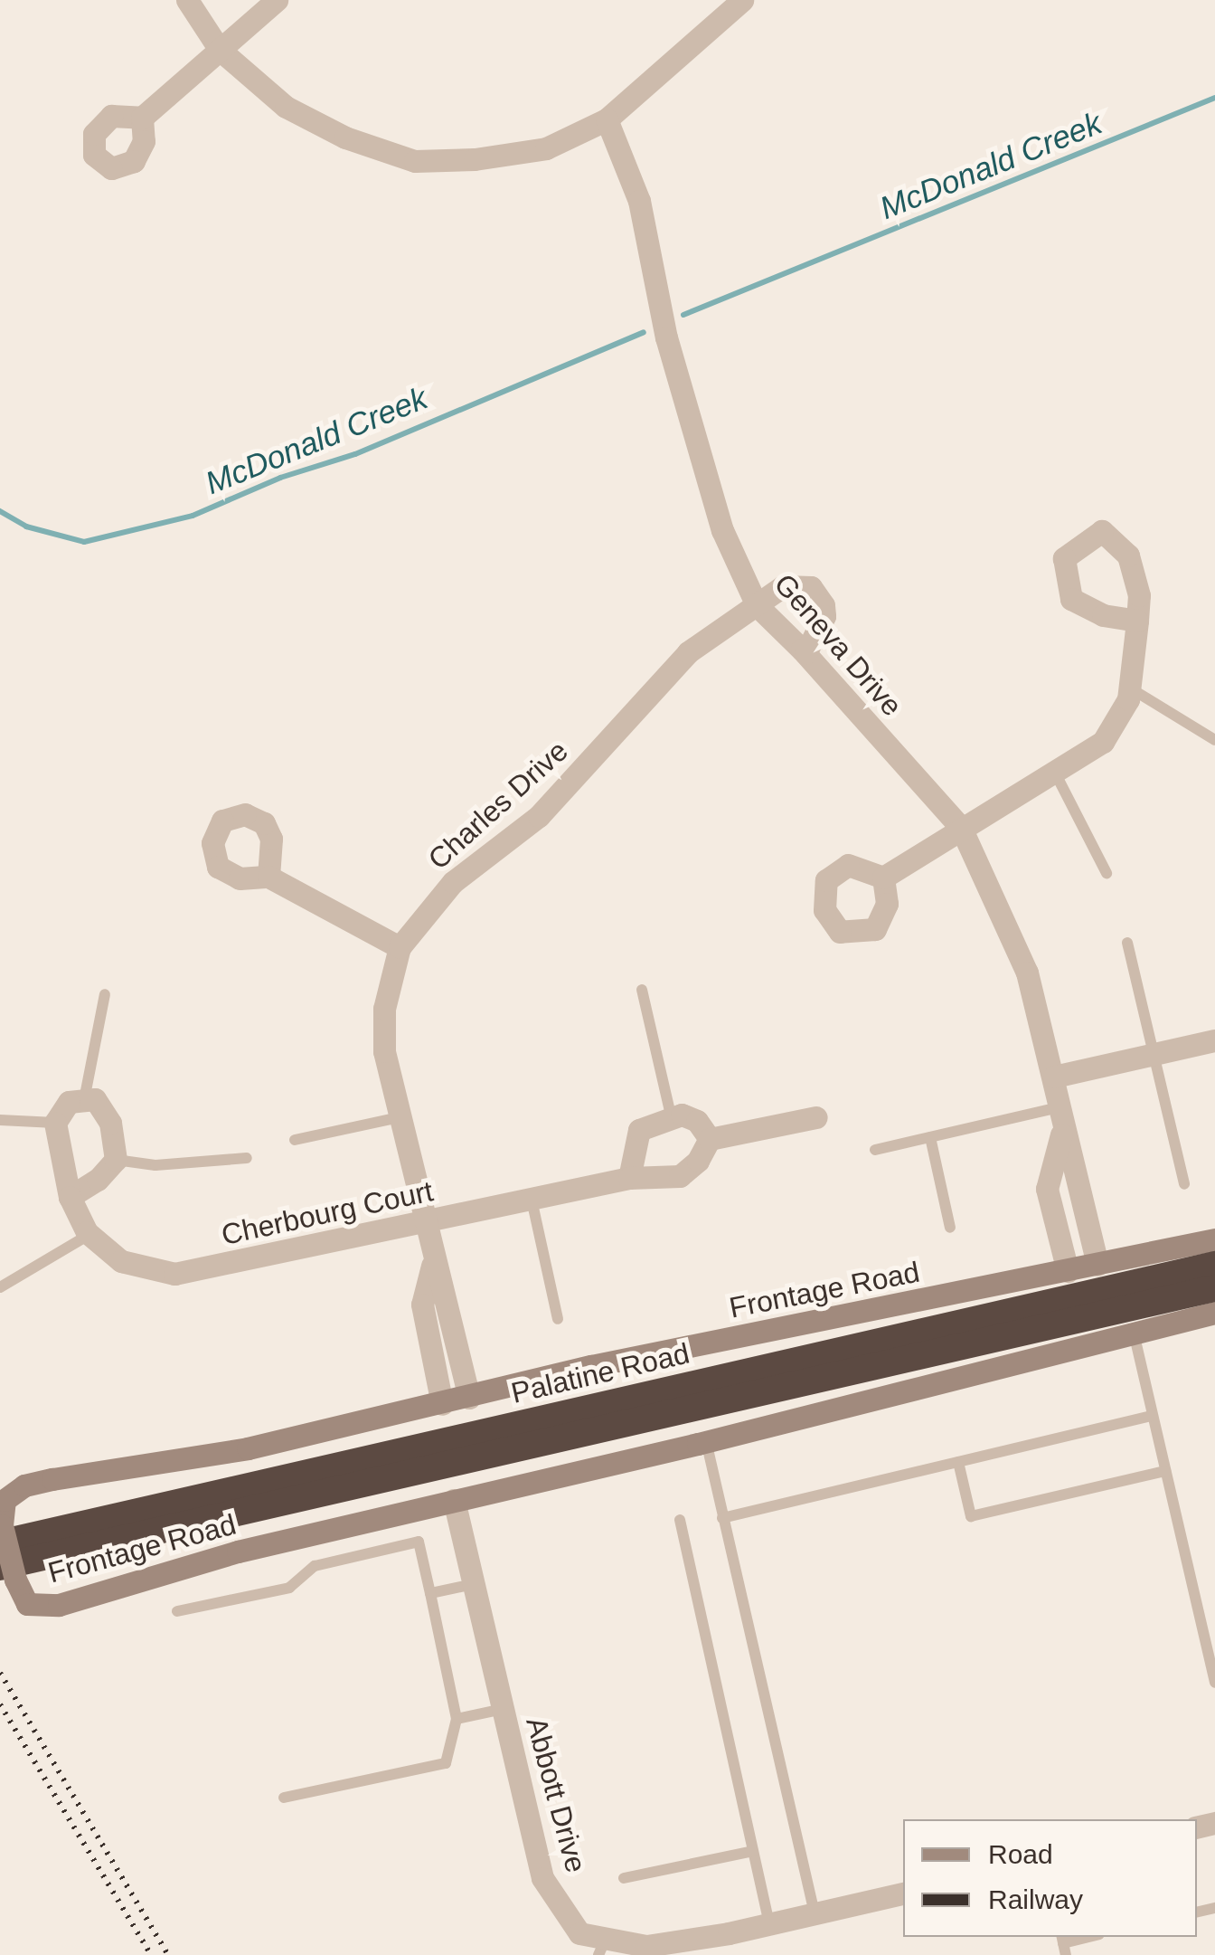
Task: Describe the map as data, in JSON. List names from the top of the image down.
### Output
{
  "streets": {
    "highway": ["Palatine Road"],
    "street": [
      "Geneva Drive",
      "Charles Drive",
      "Cherbourg Court",
      "Frontage Road",
      "Abbott Drive"
    ]
  },
  "crossings": [
    ["Geneva Drive", "Charles Drive"],
    ["Geneva Drive", "Frontage Road"],
    ["Charles Drive", "Cherbourg Court"],
    ["Charles Drive", "Frontage Road"],
    ["Frontage Road", "Palatine Road"],
    ["Frontage Road", "Abbott Drive"]
  ],
  "water": ["McDonald Creek"],
  "legend": ["Road", "Railway"]
}
